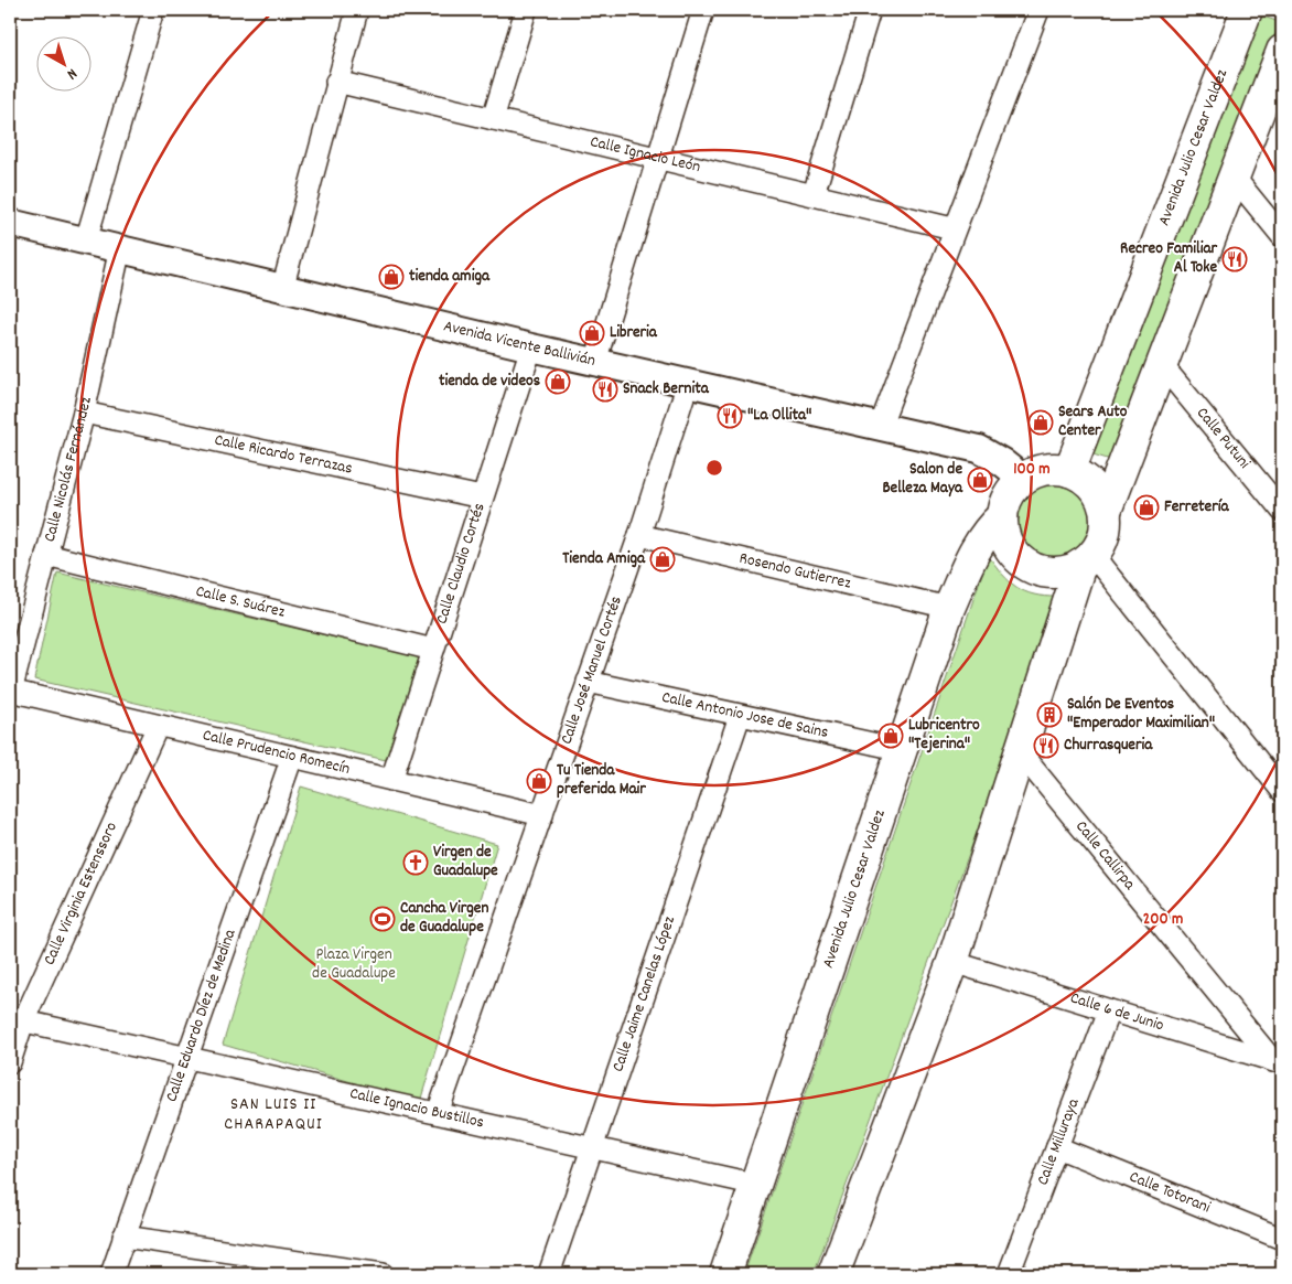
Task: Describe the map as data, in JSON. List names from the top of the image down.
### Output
{
  "streets": {
    "main road": ["Avenida Julio Cesar Valdez"],
    "street": [
      "Calle Ignacio León",
      "Avenida Vicente Ballivián",
      "Calle Putuni",
      "Calle Ricardo Terrazas",
      "Calle Nicolás Fernández",
      "Calle Claudio Cortés",
      "Rosendo Gutierrez",
      "Calle S. Suárez",
      "Calle José Manuel Cortés",
      "Calle Antonio Jose de Sains",
      "Calle Prudencio Romecín",
      "Calle Callirpa",
      "Calle Virginia Estenssoro",
      "Calle Jaime Canelas López",
      "Calle 6 de Junio",
      "Calle Eduardo Díez de Medina",
      "Calle Ignacio Bustillos",
      "Calle Milluraya",
      "Calle Totorani"
    ]
  },
  "crossings": [
    ["Avenida Julio Cesar Valdez", "Avenida Vicente Ballivián"],
    ["Avenida Julio Cesar Valdez", "Rosendo Gutierrez"],
    ["Avenida Julio Cesar Valdez", "Calle Antonio Jose de Sains"],
    ["Avenida Julio Cesar Valdez", "Calle Ignacio Bustillos"],
    ["Avenida Vicente Ballivián", "Calle Nicolás Fernández"],
    ["Avenida Vicente Ballivián", "Calle Claudio Cortés"],
    ["Avenida Vicente Ballivián", "Calle José Manuel Cortés"],
    ["Calle Ricardo Terrazas", "Calle Nicolás Fernández"],
    ["Calle Ricardo Terrazas", "Calle Claudio Cortés"],
    ["Calle Nicolás Fernández", "Calle S. Suárez"],
    ["Calle Nicolás Fernández", "Calle Prudencio Romecín"],
    ["Calle Claudio Cortés", "Calle S. Suárez"],
    ["Calle Claudio Cortés", "Calle Prudencio Romecín"],
    ["Rosendo Gutierrez", "Calle José Manuel Cortés"],
    ["Calle José Manuel Cortés", "Calle Antonio Jose de Sains"],
    ["Calle José Manuel Cortés", "Calle Prudencio Romecín"],
    ["Calle José Manuel Cortés", "Calle Ignacio Bustillos"],
    ["Calle Antonio Jose de Sains", "Calle Jaime Canelas López"],
    ["Calle Prudencio Romecín", "Calle Virginia Estenssoro"],
    ["Calle Prudencio Romecín", "Calle Eduardo Díez de Medina"],
    ["Calle Callirpa", "Calle 6 de Junio"],
    ["Calle Virginia Estenssoro", "Calle Ignacio Bustillos"],
    ["Calle Jaime Canelas López", "Calle Ignacio Bustillos"],
    ["Calle 6 de Junio", "Calle Milluraya"],
    ["Calle Eduardo Díez de Medina", "Calle Ignacio Bustillos"],
    ["Calle Milluraya", "Calle Totorani"]
  ],
  "districts": ["SAN LUIS II CHARAPAQUI"],
  "parks": ["Plaza Virgen de Guadalupe"],
  "places": {
    "restaurant": [
      "Recreo Familiar Al Toke",
      "Snack Bernita",
      "\"La Ollita\"",
      "Churrasqueria"
    ],
    "shop": [
      "tienda amiga",
      "Libreria",
      "tienda de videos",
      "Sears Auto Center",
      "Salon de Belleza Maya",
      "Ferretería",
      "Tienda Amiga",
      "Lubricentro \"Tejerina\"",
      "Tu Tienda preferida Mair"
    ],
    "building": ["Salón De Eventos \"Emperador Maximilian\""],
    "church": ["Virgen de Guadalupe"],
    "sports": ["Cancha Virgen de Guadalupe"]
  },
  "north": "bottom right",
  "rings": ["100 m", "200 m"]
}
